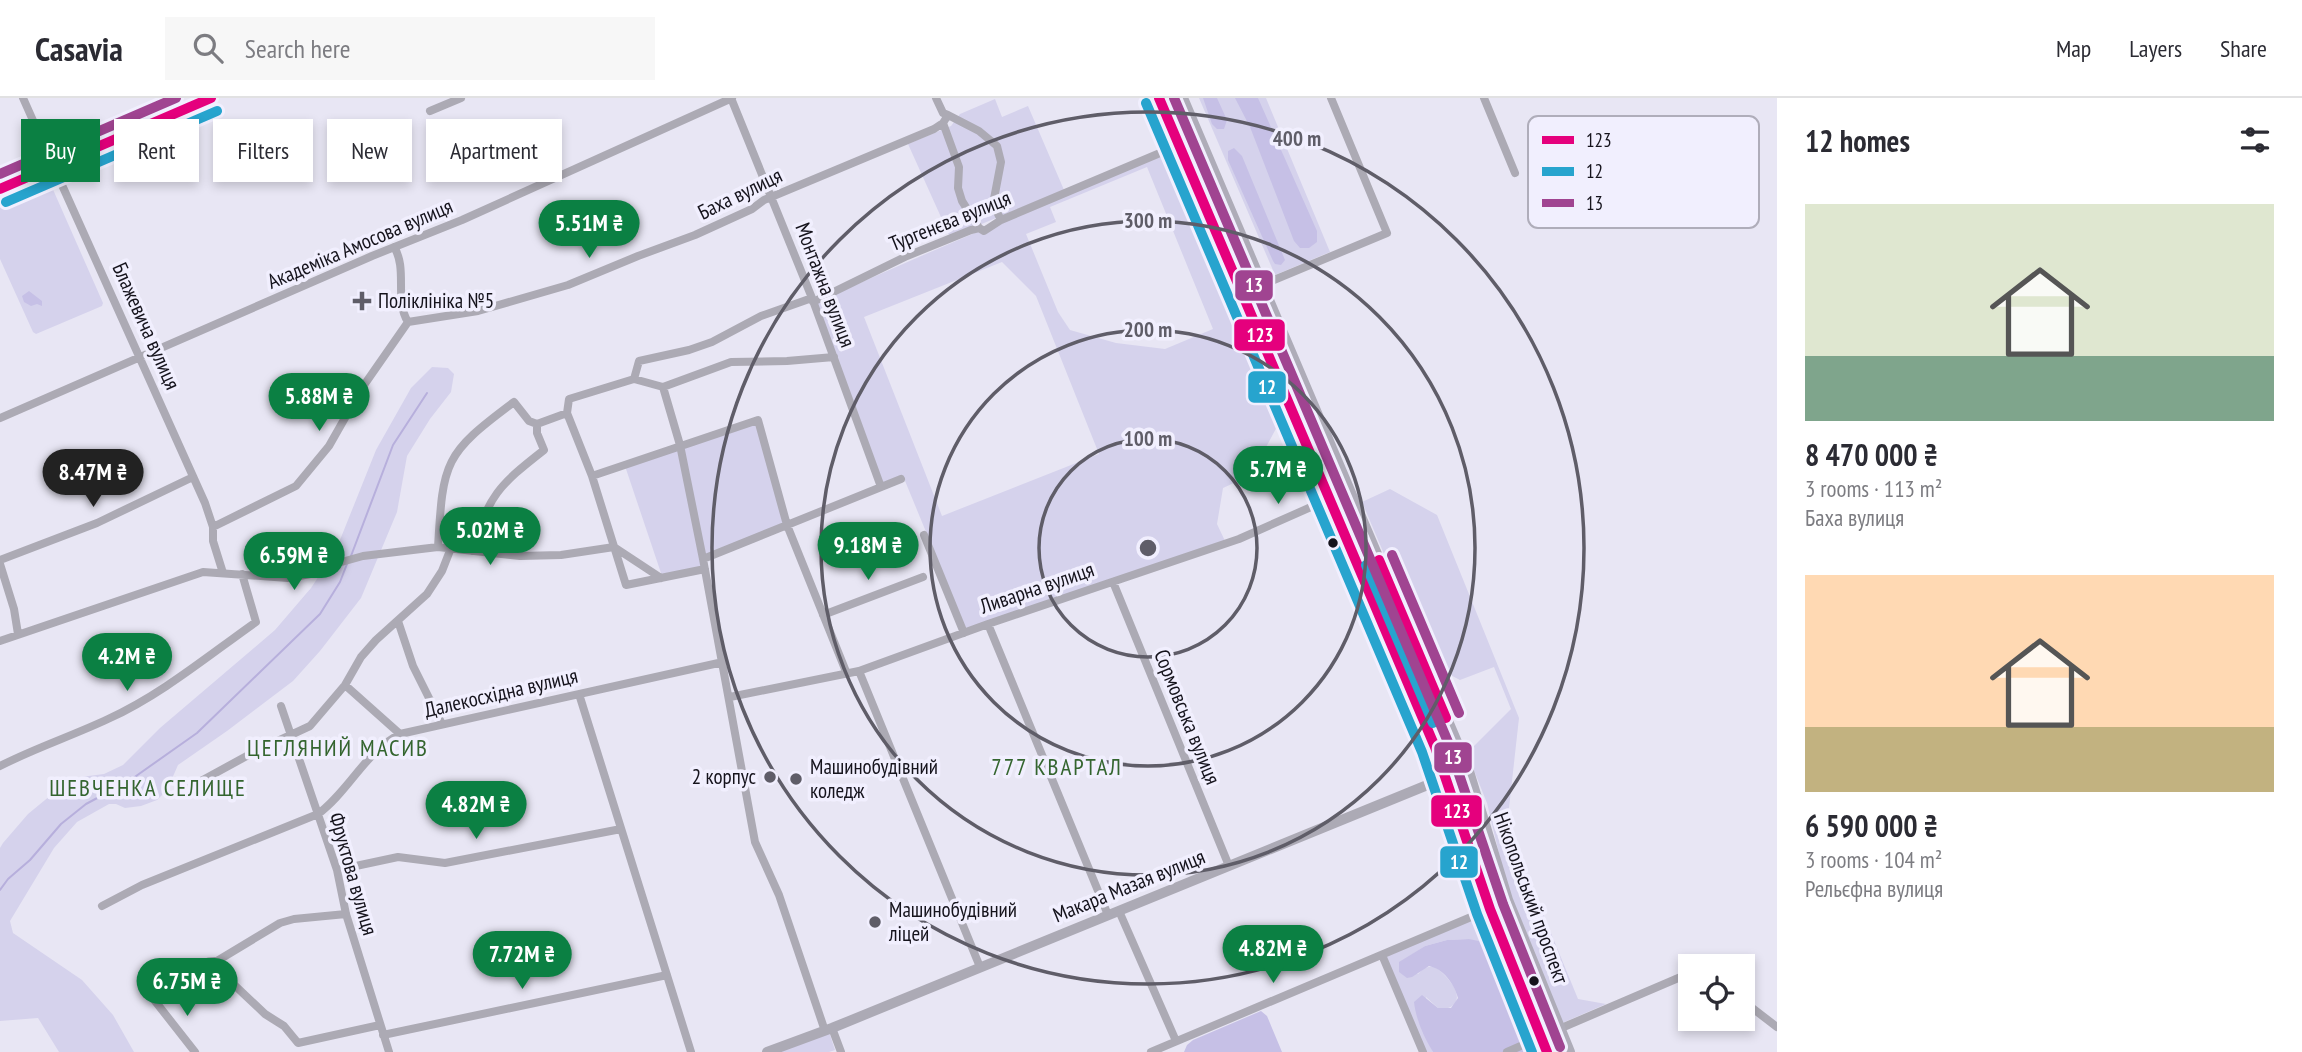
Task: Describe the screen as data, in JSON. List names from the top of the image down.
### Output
{
  "streets": {
    "main road": ["Ливарна вулиця", "Макара Мазая вулиця", "Нікопольський проспект"],
    "street": [
      "Баха вулиця",
      "Тургенєва вулиця",
      "Академіка Амосова вулиця",
      "Монтажна вулиця",
      "Блажевича вулиця",
      "Далекосхідна вулиця",
      "Сормовська вулиця",
      "Фруктова вулиця"
    ]
  },
  "crossings": [
    ["Баха вулиця", "Монтажна вулиця"],
    ["Тургенєва вулиця", "Монтажна вулиця"],
    ["Тургенєва вулиця", "Нікопольський проспект"],
    ["Академіка Амосова вулиця", "Монтажна вулиця"],
    ["Академіка Амосова вулиця", "Блажевича вулиця"],
    ["Ливарна вулиця", "Сормовська вулиця"],
    ["Ливарна вулиця", "Нікопольський проспект"],
    ["Далекосхідна вулиця", "Фруктова вулиця"],
    ["Сормовська вулиця", "Макара Мазая вулиця"],
    ["Макара Мазая вулиця", "Нікопольський проспект"]
  ],
  "districts": ["ЦЕГЛЯНИЙ МАСИВ", "777 КВАРТАЛ", "ШЕВЧЕНКА СЕЛИЩЕ"],
  "places": {
    "health": ["Поліклініка №5"],
    "other": ["2 корпус", "Машинобудівний коледж", "Машинобудівний ліцей"]
  },
  "lines": ["transit line 123", "transit line 13", "transit line 12"],
  "legend": ["123", "12", "13"],
  "page": {
    "header": "Casavia",
    "search": "Search here",
    "nav": ["Map", "Layers", "Share"],
    "heading": "12 homes",
    "chip": [
      "Buy",
      "Rent",
      "Filters",
      "New",
      "Apartment"
    ],
    "list": [
      {
        "name": "8 470 000 ₴",
        "note": "3 rooms · 113 m² · Баха вулиця"
      },
      {
        "name": "6 590 000 ₴",
        "note": "3 rooms · 104 m² · Рельєфна вулиця"
      }
    ],
    "price": [
      "5.51M ₴",
      "5.88M ₴",
      "5.7M ₴",
      "8.47M ₴",
      "5.02M ₴",
      "9.18M ₴",
      "6.59M ₴",
      "4.2M ₴",
      "4.82M ₴",
      "4.82M ₴",
      "7.72M ₴",
      "6.75M ₴"
    ]
  },
  "rings": [
    "400 m",
    "300 m",
    "200 m",
    "100 m"
  ]
}
